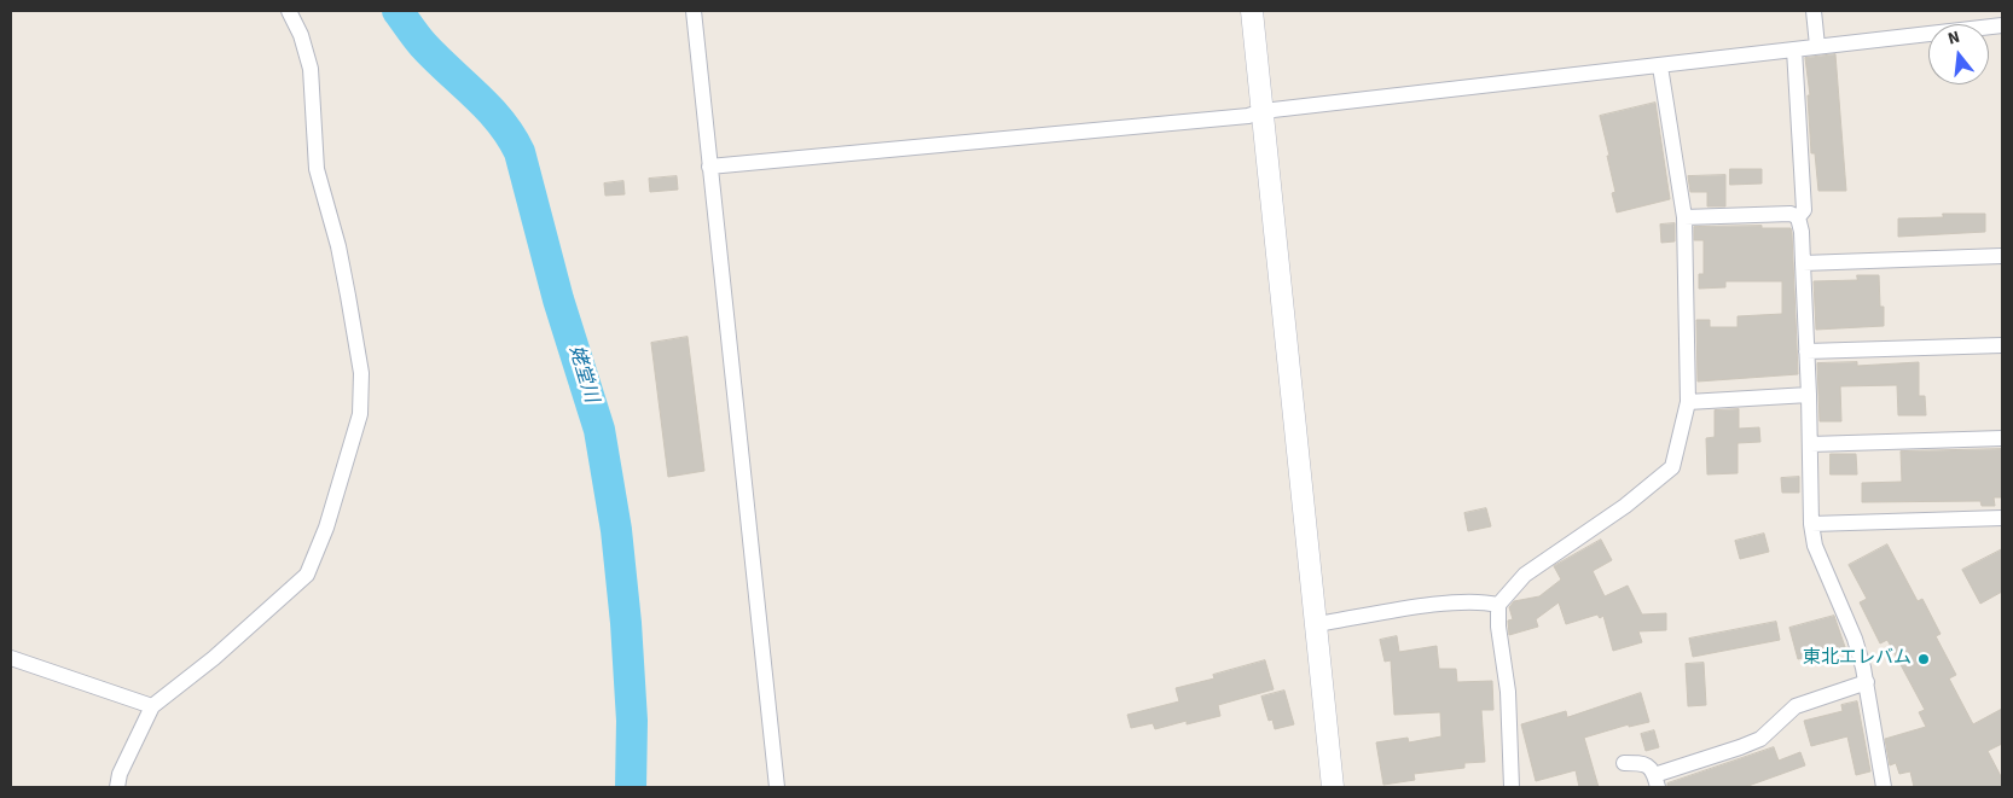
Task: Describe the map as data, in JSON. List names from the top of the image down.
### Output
{
  "water": ["姥堂川"],
  "places": ["東北エレバム"],
  "north": "top"
}
